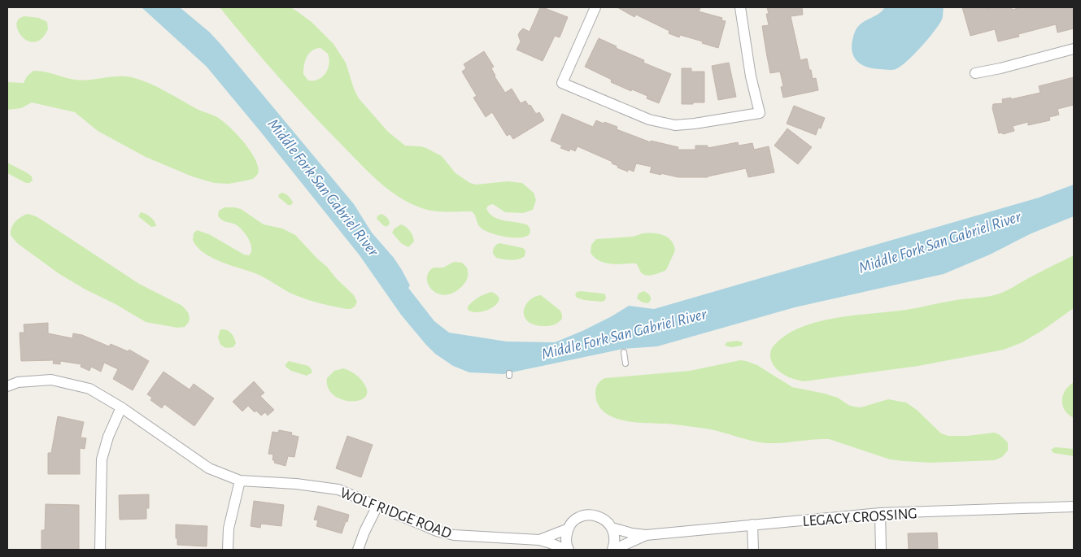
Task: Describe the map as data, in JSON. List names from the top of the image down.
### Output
{
  "streets": {
    "street": ["WOLF RIDGE ROAD", "LEGACY CROSSING"]
  },
  "crossings": [
    ["WOLF RIDGE ROAD", "LEGACY CROSSING"]
  ],
  "water": ["Middle Fork San Gabriel River"]
}
